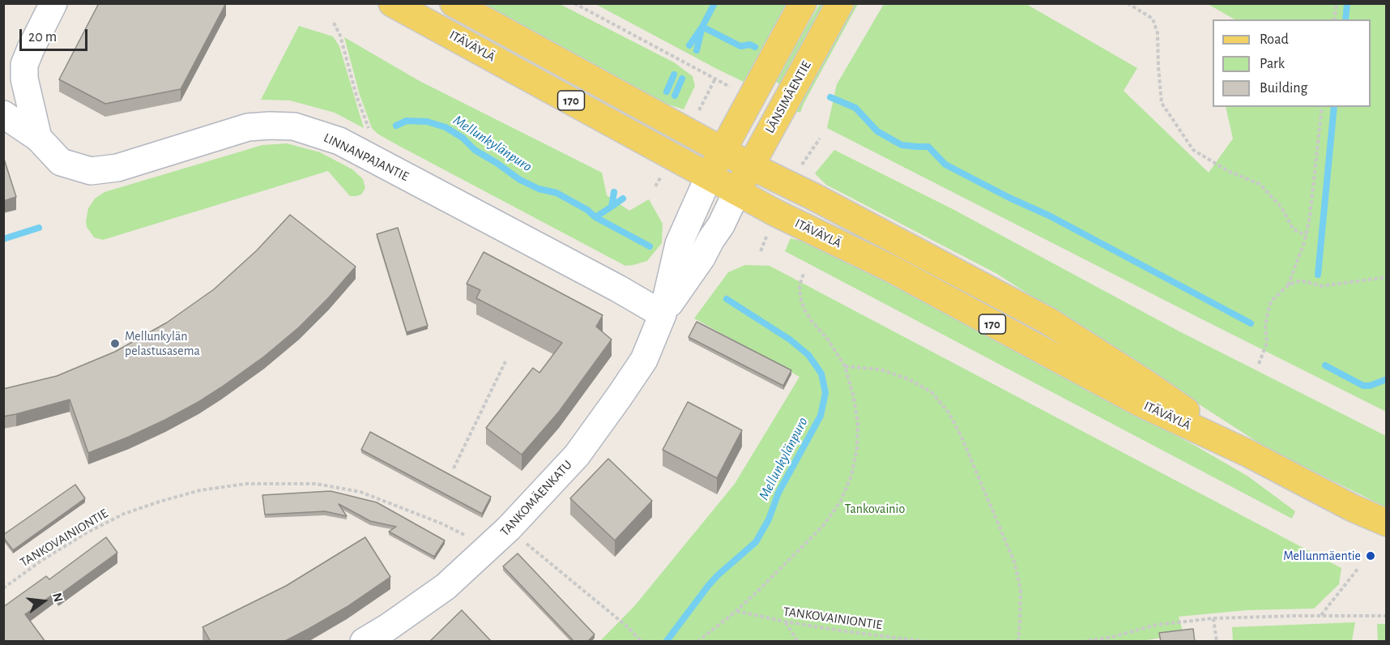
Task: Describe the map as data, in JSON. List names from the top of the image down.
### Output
{
  "streets": {
    "main road": ["ITÄVÄYLÄ", "LÄNSIMÄENTIE", "170"],
    "street": ["LINNANPAJANTIE", "TANKOMÄENKATU"],
    "path": ["TANKOVAINIONTIE"]
  },
  "crossings": [
    ["ITÄVÄYLÄ", "LÄNSIMÄENTIE"],
    ["ITÄVÄYLÄ", "TANKOMÄENKATU"],
    ["LÄNSIMÄENTIE", "TANKOMÄENKATU"],
    ["LINNANPAJANTIE", "TANKOMÄENKATU"]
  ],
  "water": ["Mellunkylänpuro"],
  "parks": ["Tankovainio"],
  "places": ["Mellunkylän pelastusasema", "Mellunmäentie"],
  "legend": ["Road", "Park", "Building"],
  "scale_bar": "20 m",
  "north": "right"
}
